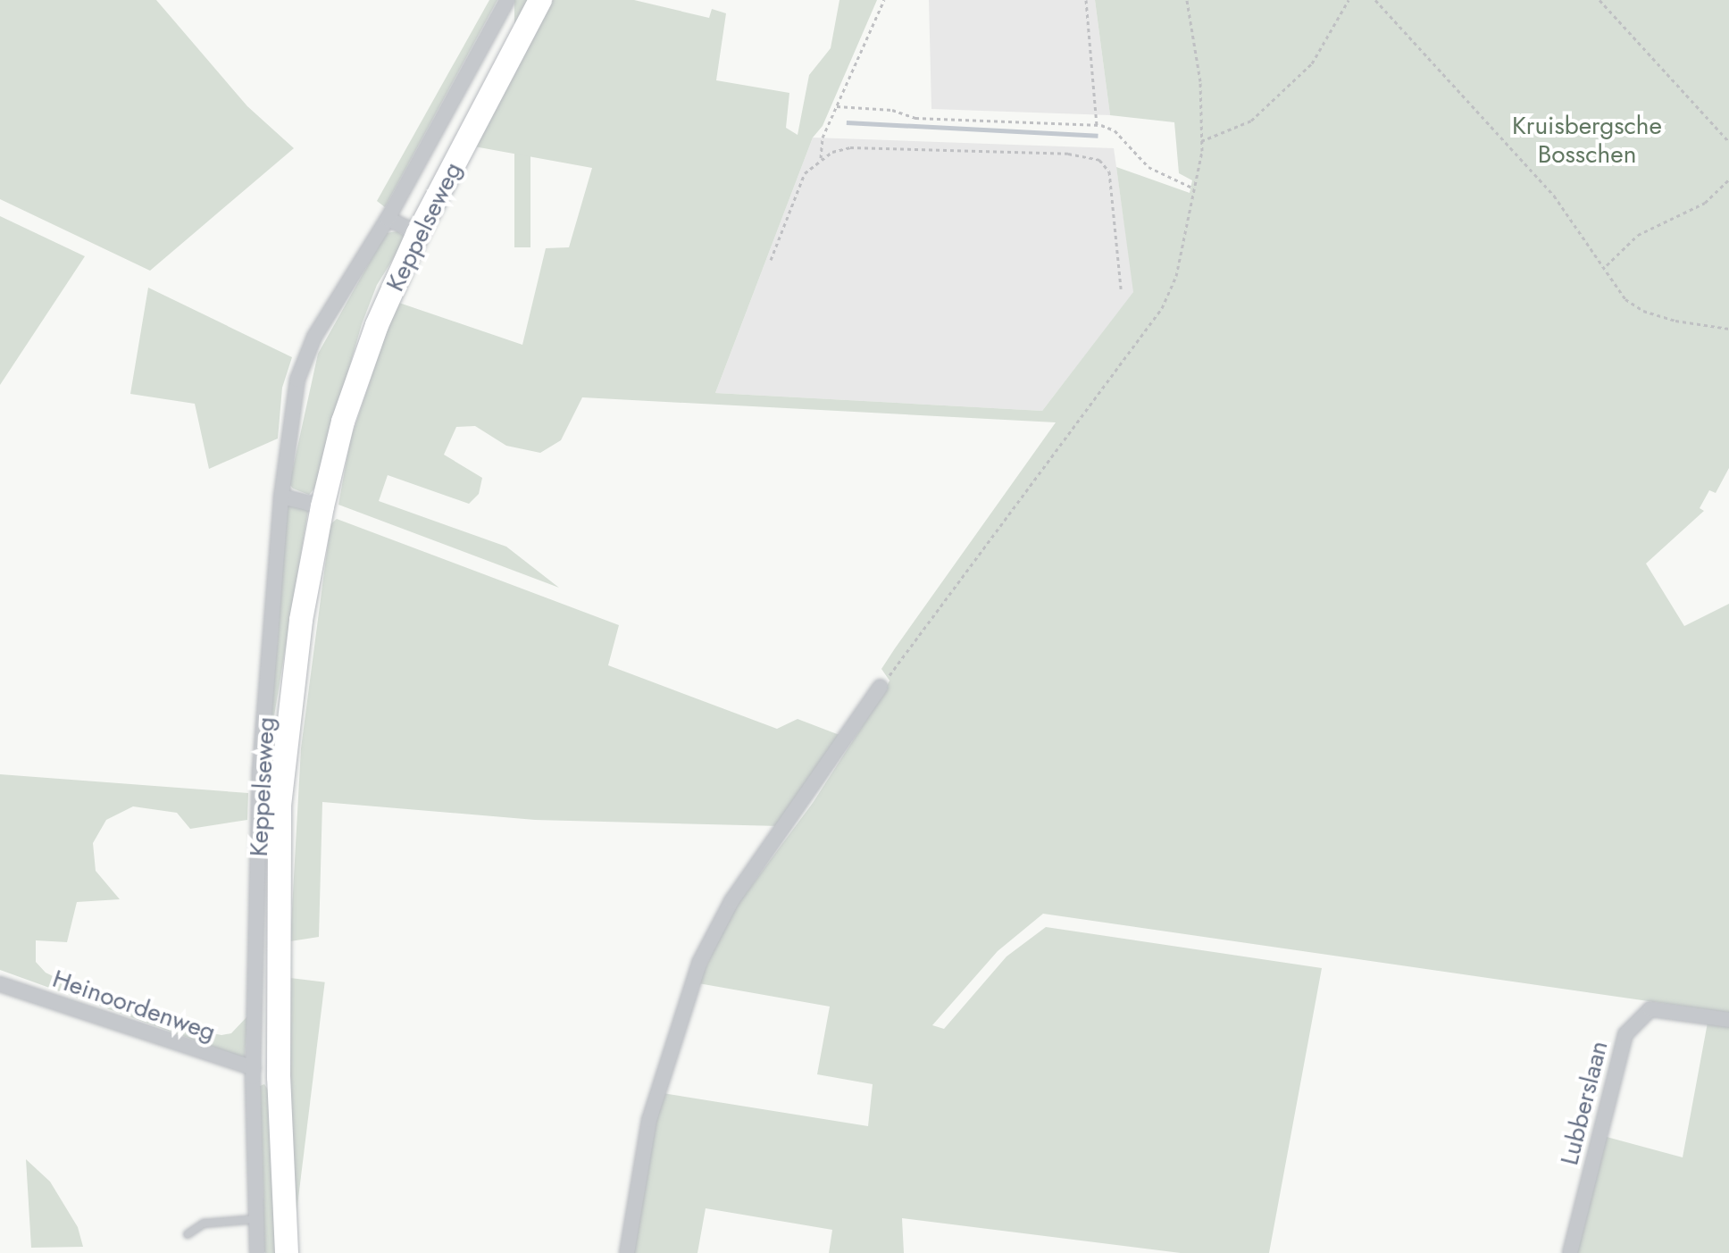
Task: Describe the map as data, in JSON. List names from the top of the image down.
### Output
{
  "streets": {
    "main road": ["Keppelseweg"],
    "street": ["Heinoordenweg", "Lubberslaan"]
  },
  "crossings": [
    ["Keppelseweg", "Heinoordenweg"]
  ],
  "parks": ["Kruisbergsche Bosschen"]
}
